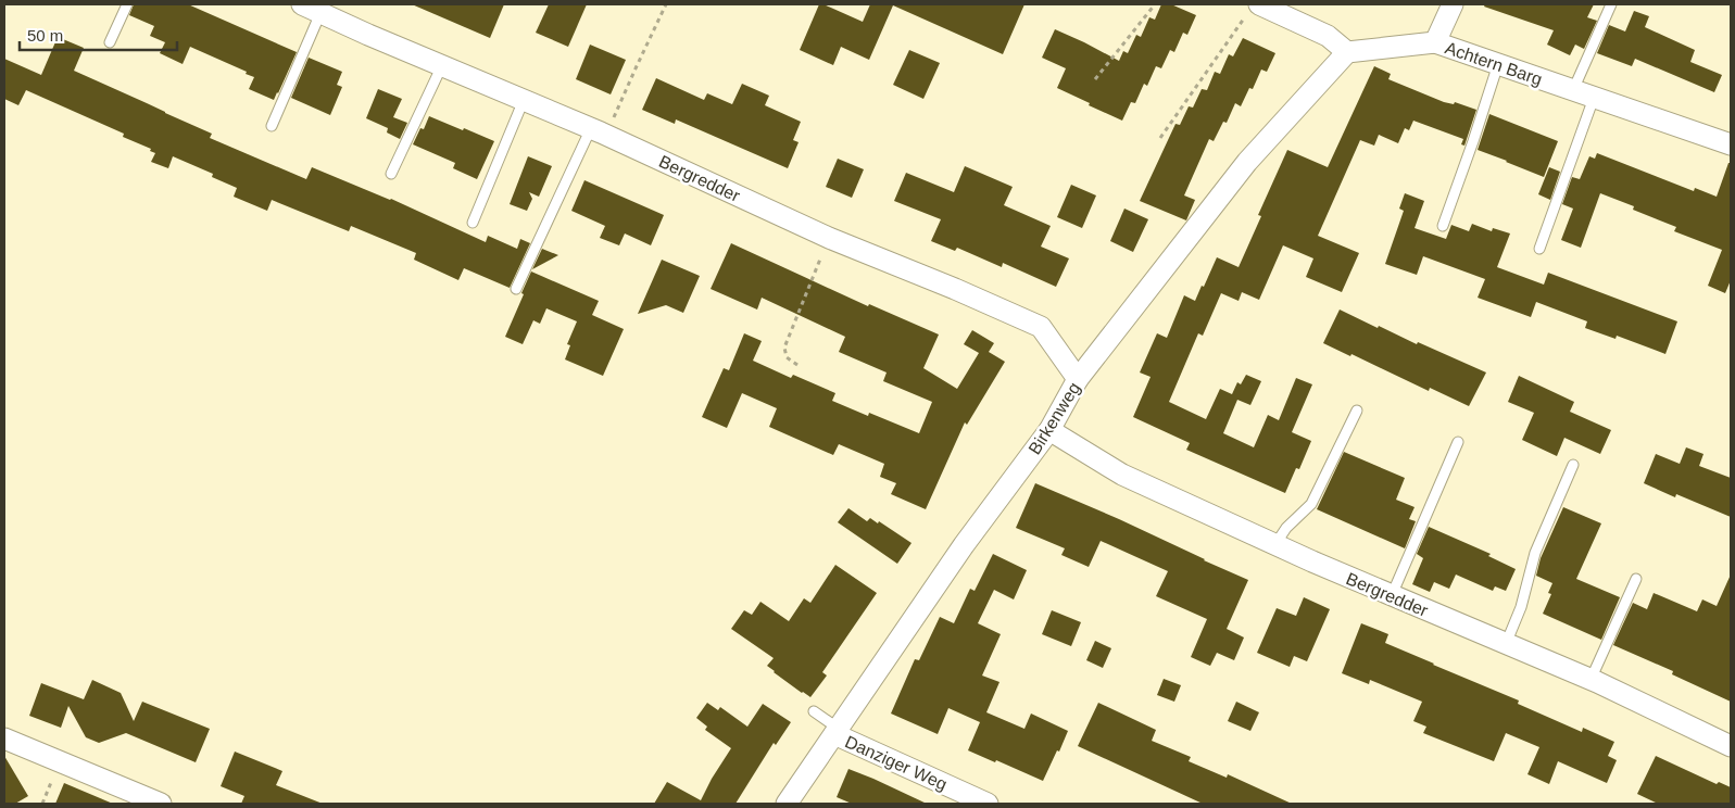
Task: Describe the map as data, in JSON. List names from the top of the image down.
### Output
{
  "streets": {
    "street": [
      "Achtern Barg",
      "Bergredder",
      "Birkenweg",
      "Danziger Weg"
    ]
  },
  "crossings": [
    ["Achtern Barg", "Birkenweg"],
    ["Bergredder", "Birkenweg"],
    ["Birkenweg", "Danziger Weg"]
  ],
  "scale_bar": "50 m"
}
